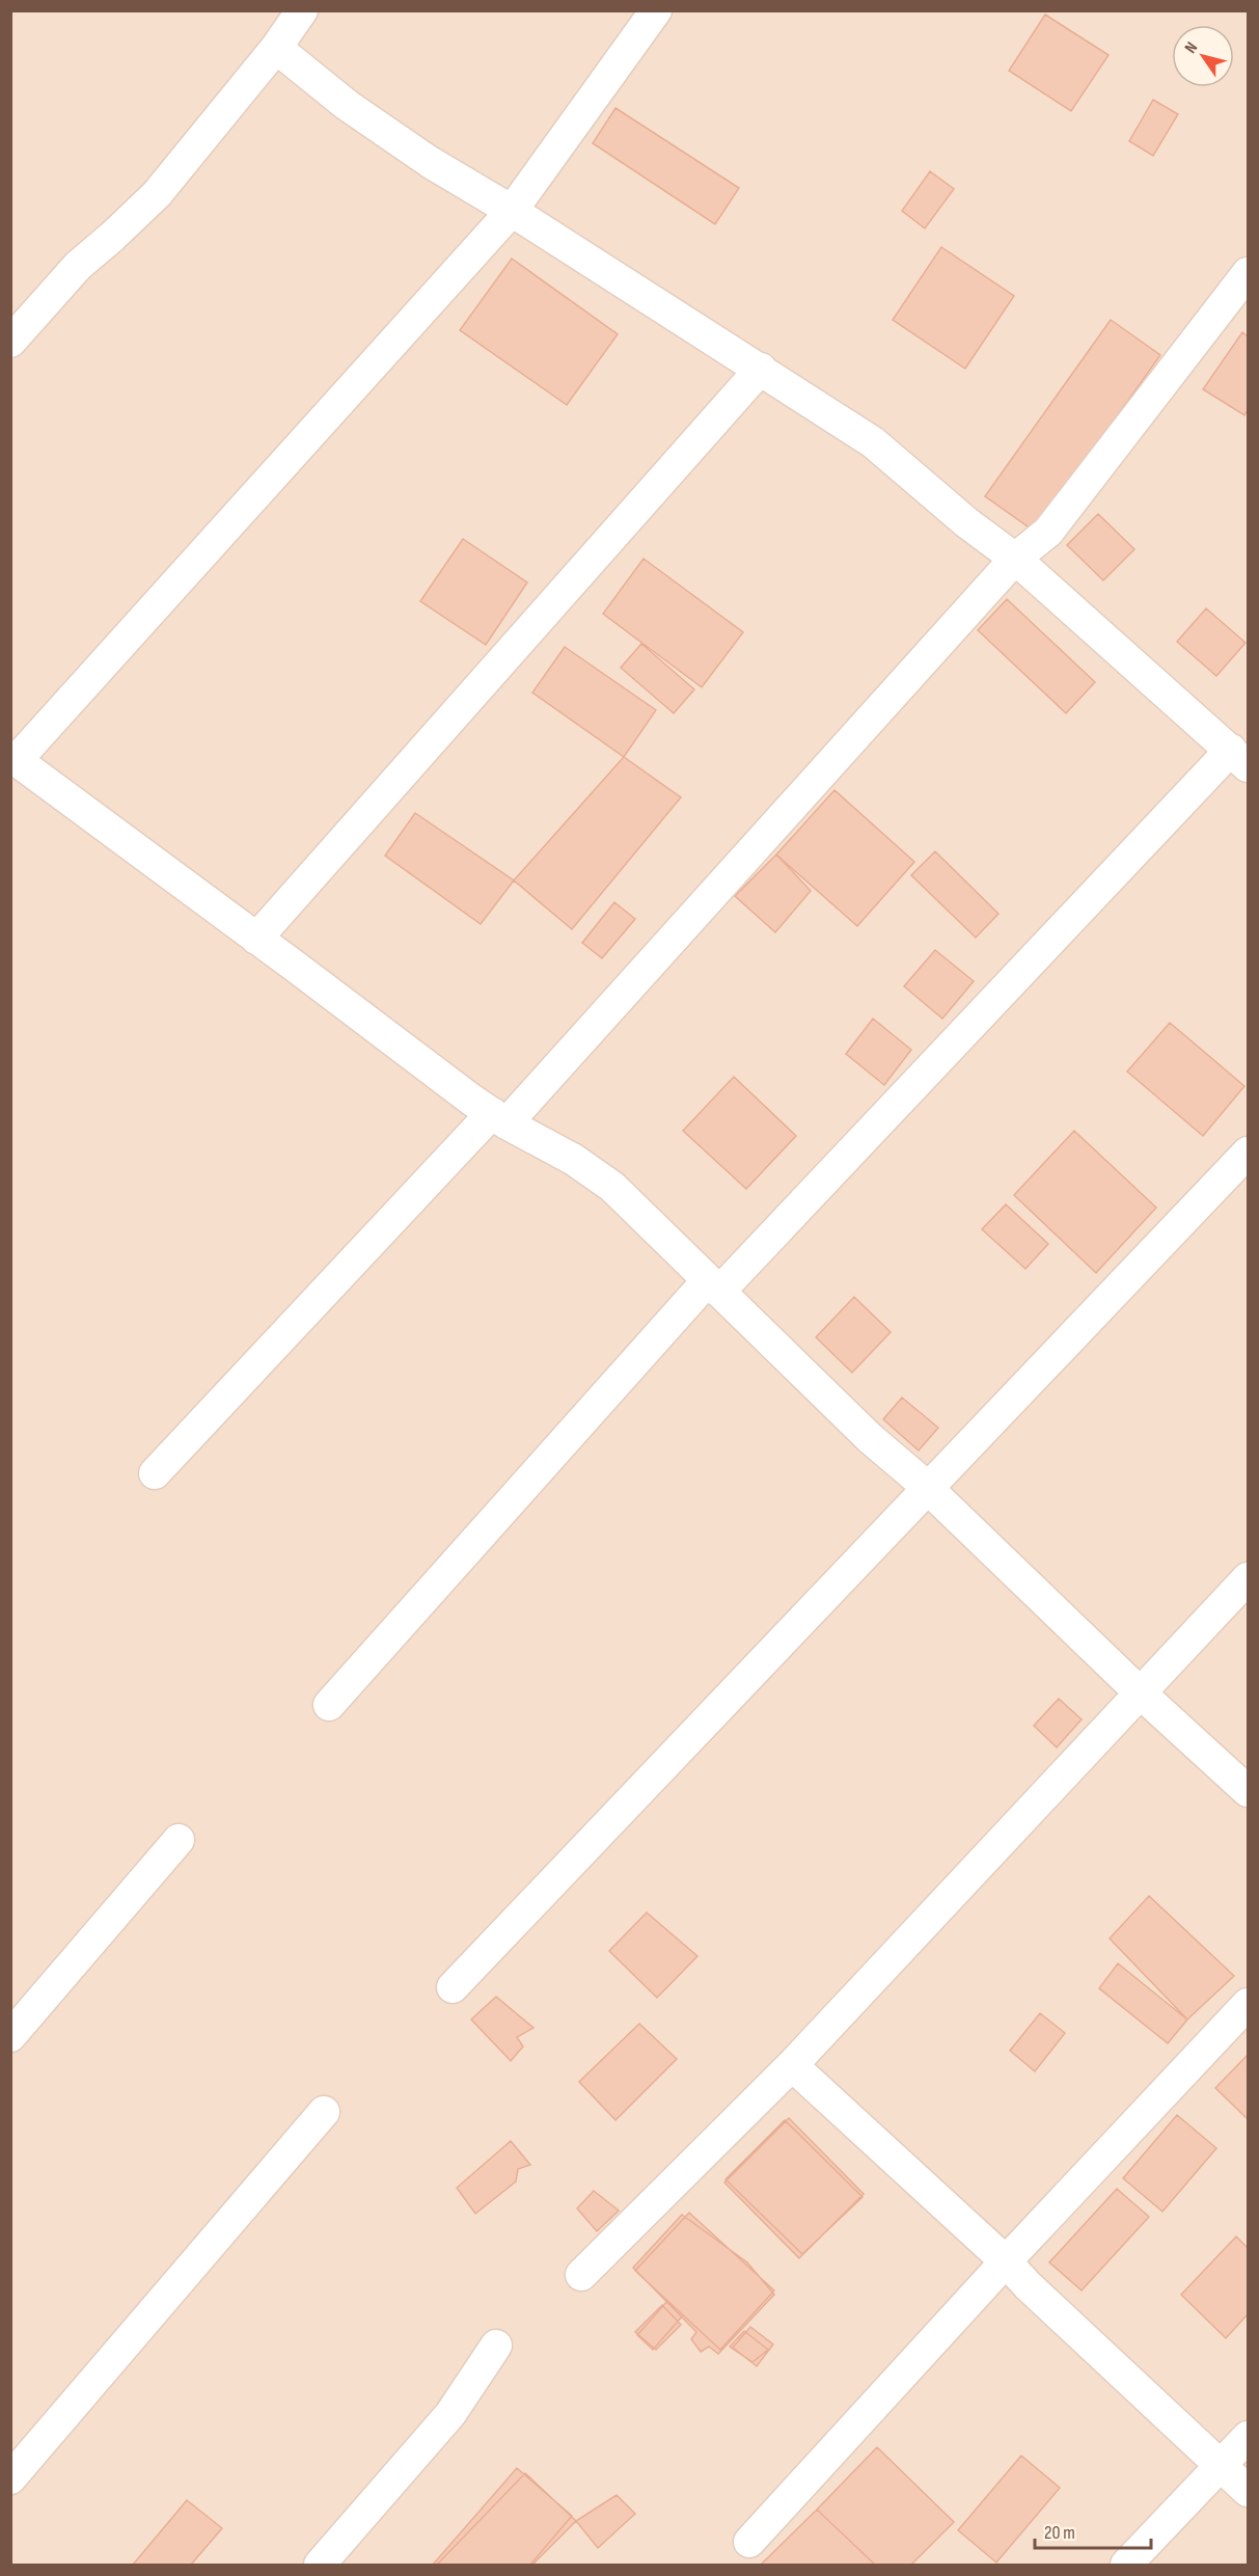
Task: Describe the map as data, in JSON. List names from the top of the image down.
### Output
{
  "scale_bar": "20 m",
  "north": "top left"
}
